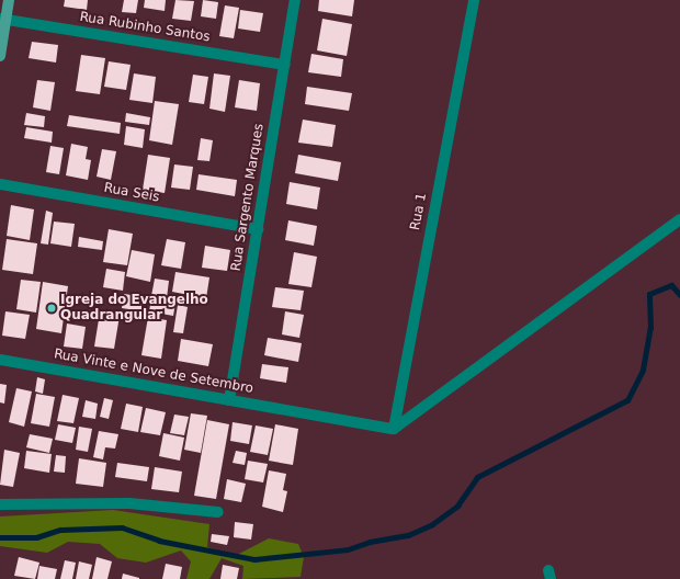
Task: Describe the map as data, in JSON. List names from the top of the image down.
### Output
{
  "streets": {
    "street": [
      "Rua Rubinho Santos",
      "Rua Seis",
      "Rua Sargento Marques",
      "Rua 1",
      "Rua Vinte e Nove de Setembro"
    ]
  },
  "crossings": [
    ["Rua Rubinho Santos", "Rua Sargento Marques"],
    ["Rua Seis", "Rua Sargento Marques"],
    ["Rua Sargento Marques", "Rua Vinte e Nove de Setembro"],
    ["Rua 1", "Rua Vinte e Nove de Setembro"]
  ],
  "places": ["Igreja do Evangelho Quadrangular"]
}
